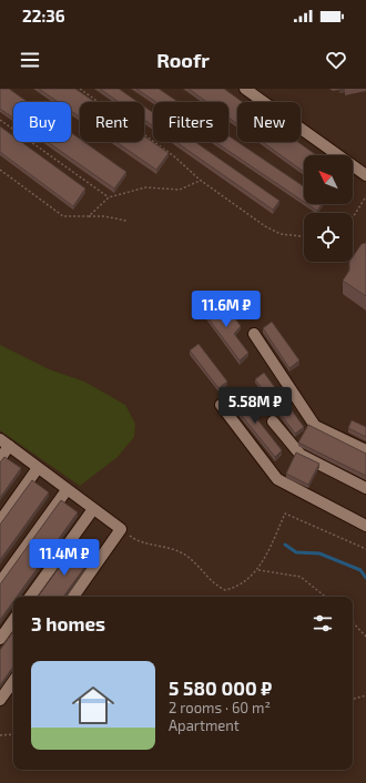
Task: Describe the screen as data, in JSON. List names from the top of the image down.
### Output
{
  "north": "top left",
  "page": {
    "status": "22:36",
    "header": "Roofr",
    "chip": [
      "Buy",
      "Rent",
      "Filters",
      "New"
    ],
    "price": ["11.6M ₽", "5.58M ₽", "11.4M ₽"],
    "heading": "3 homes",
    "list": [
      {
        "name": "5 580 000 ₽",
        "note": "2 rooms · 60 m² · Apartment"
      }
    ]
  }
}
